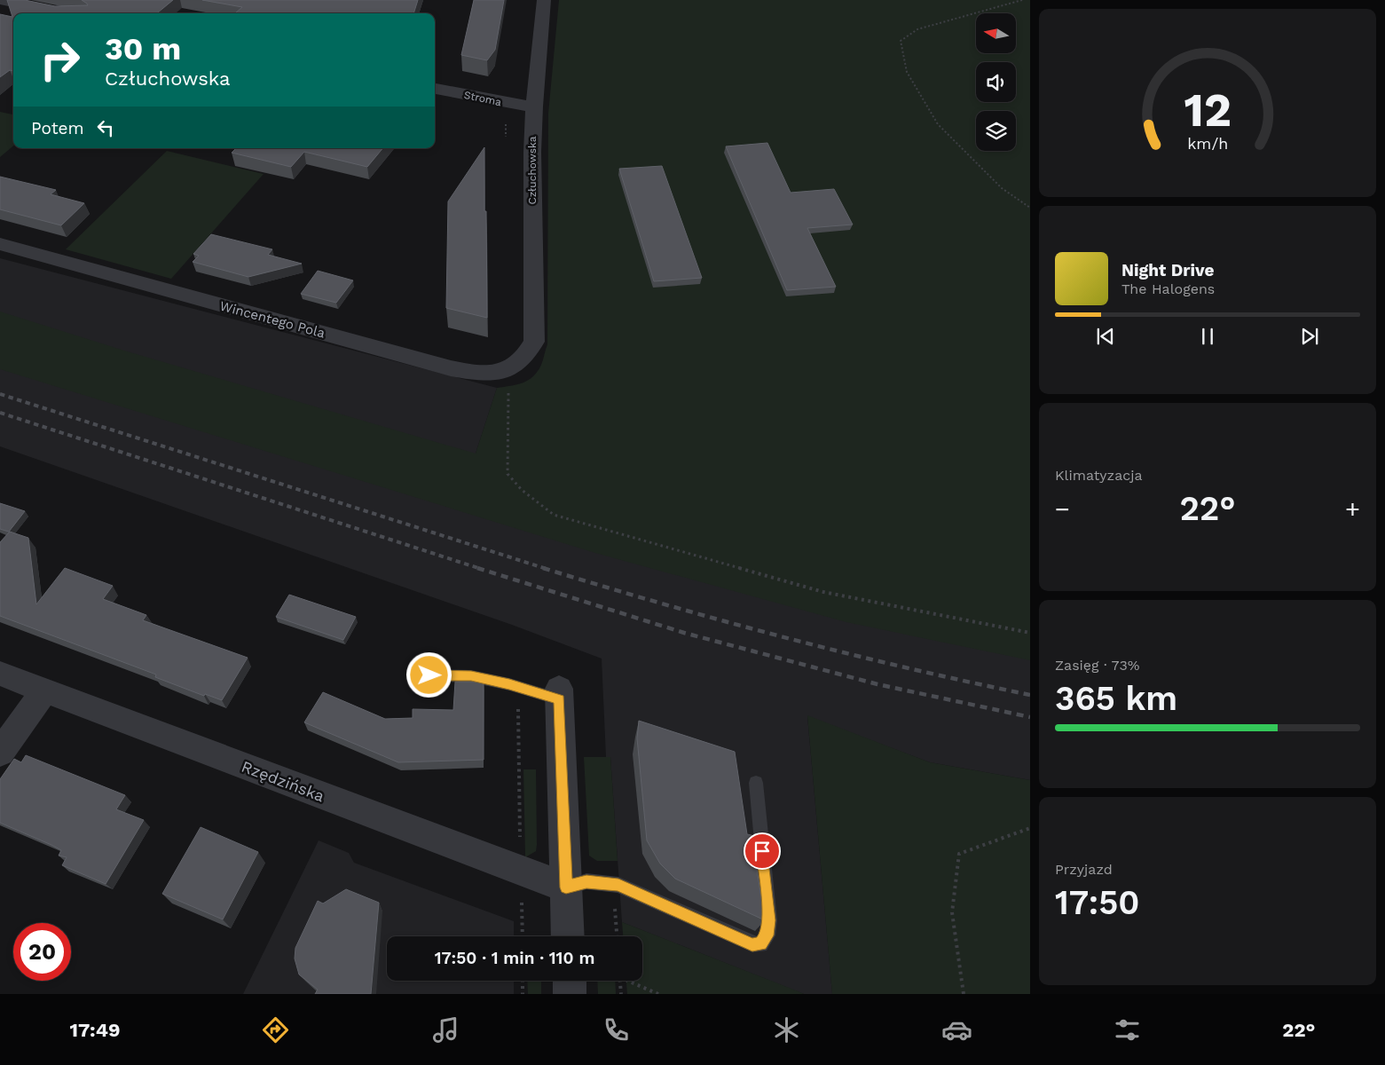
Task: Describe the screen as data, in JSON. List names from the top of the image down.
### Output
{
  "streets": {
    "street": [
      "Stroma",
      "Człuchowska",
      "Wincentego Pola",
      "Rzędzińska"
    ]
  },
  "crossings": [
    ["Stroma", "Człuchowska"],
    ["Człuchowska", "Wincentego Pola"]
  ],
  "north": "left",
  "page": {
    "turn": ["30 m", "Człuchowska"],
    "then": "Potem",
    "song": ["Night Drive", "The Halogens"],
    "tile": [
      "Klimatyzacja",
      ["Zasięg · 73%", "365 km"],
      ["Przyjazd", "17:50"]
    ],
    "heat": ["−", "22°", "+"],
    "limit": "20",
    "trip": "17:50 · 1 min · 110 m",
    "tabs": ["17:49", "22°"],
    "gauge": ["12", "km/h"]
  }
}
